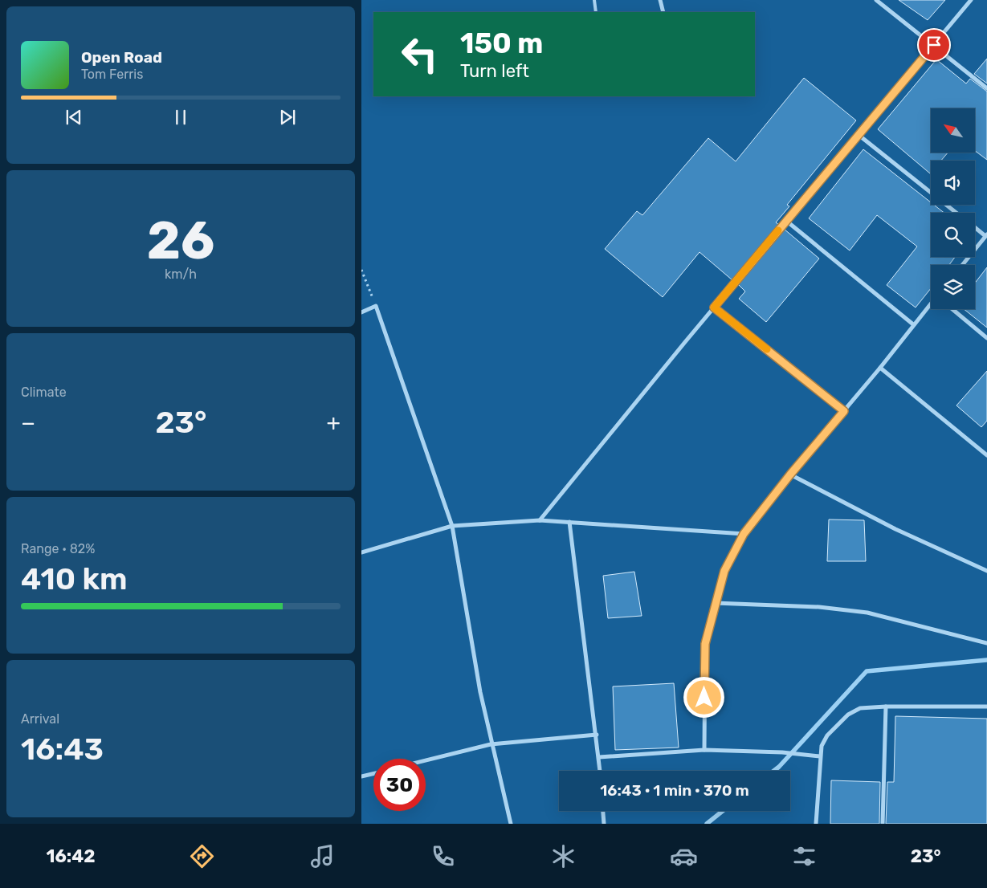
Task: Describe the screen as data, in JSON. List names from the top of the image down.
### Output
{
  "north": "top left",
  "page": {
    "turn": ["150 m", "Turn left"],
    "song": ["Open Road", "Tom Ferris"],
    "tile": [
      ["26", "km/h"],
      "Climate",
      ["Range · 82%", "410 km"],
      ["Arrival", "16:43"]
    ],
    "heat": ["−", "23°", "+"],
    "limit": "30",
    "trip": "16:43 · 1 min · 370 m",
    "tabs": ["16:42", "23°"]
  }
}
